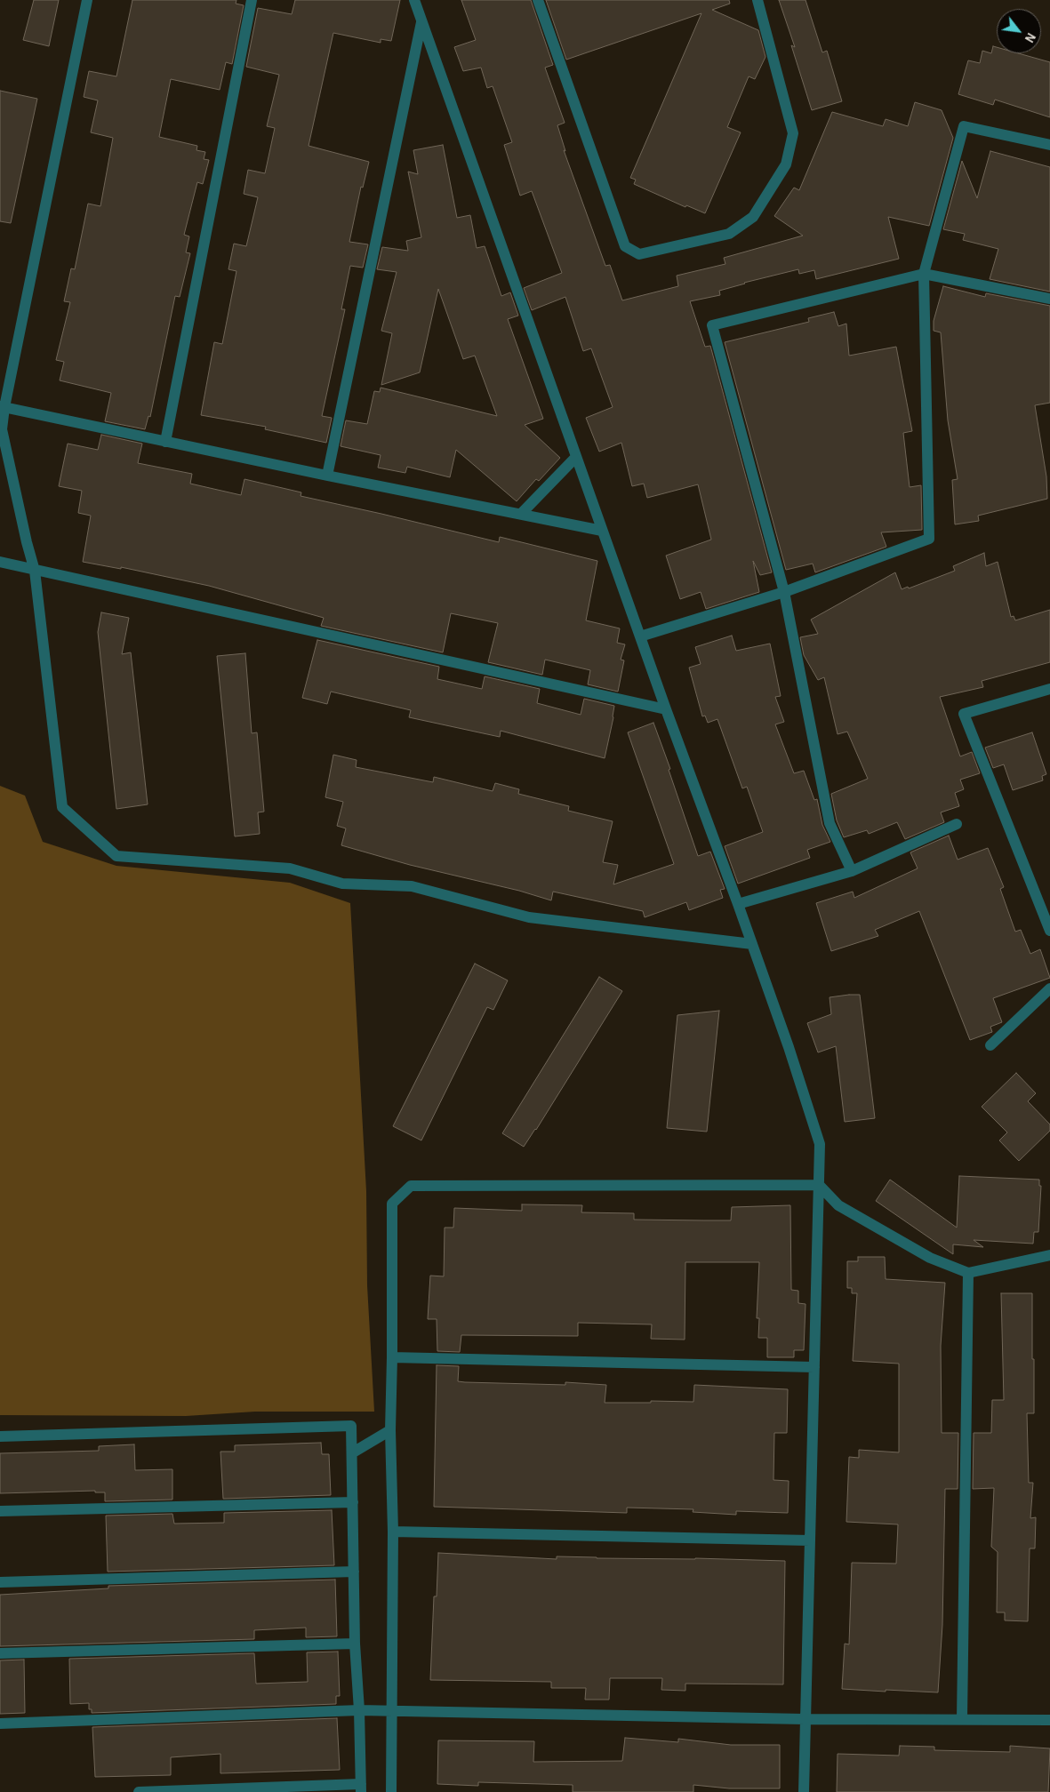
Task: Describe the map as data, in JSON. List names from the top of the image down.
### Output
{
  "north": "bottom right"
}
